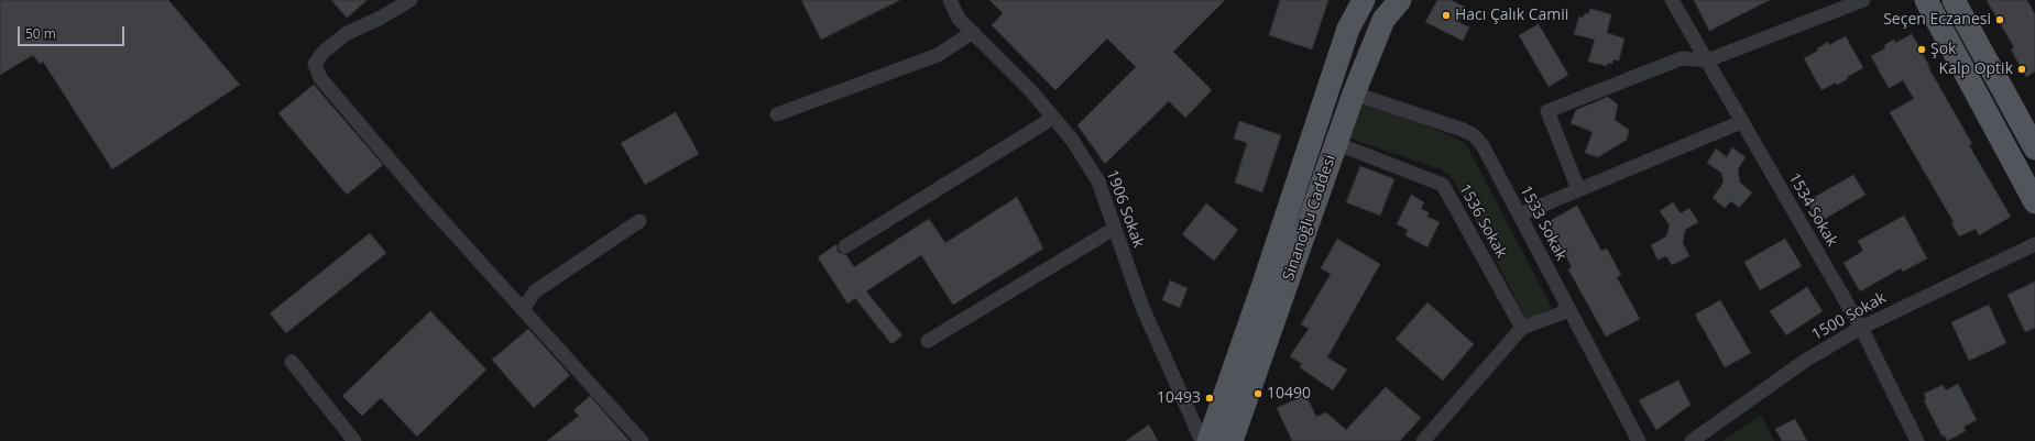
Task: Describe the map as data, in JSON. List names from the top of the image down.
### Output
{
  "streets": {
    "main road": ["Si̇nanoğlu Caddesi"],
    "street": [
      "1906 Sokak",
      "1534 Sokak",
      "1536 Sokak",
      "1533 Sokak",
      "1500 Sokak"
    ]
  },
  "crossings": [
    ["1534 Sokak", "1500 Sokak"],
    ["Si̇nanoğlu Caddesi", "1536 Sokak"],
    ["Si̇nanoğlu Caddesi", "1533 Sokak"]
  ],
  "places": [
    "Hacı Çalık Camii",
    "Seçen Eczanesi",
    "Şok",
    "Kalp Optik",
    "10490",
    "10493"
  ],
  "scale_bar": "50 m"
}
